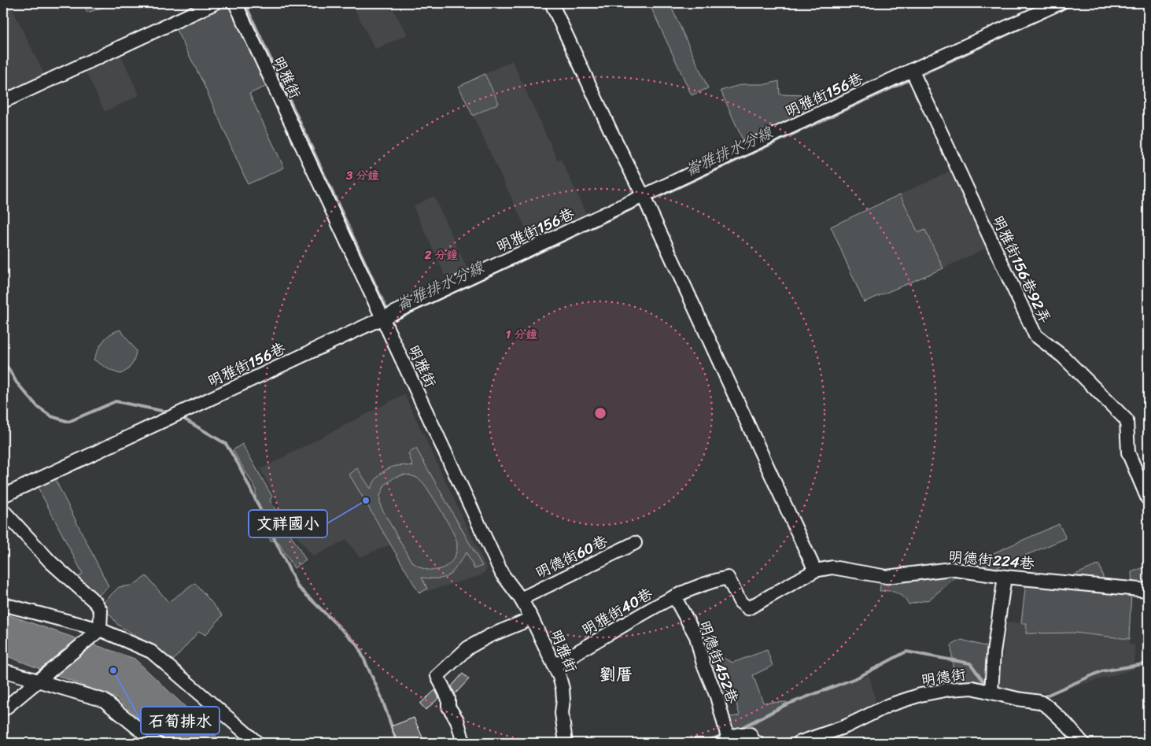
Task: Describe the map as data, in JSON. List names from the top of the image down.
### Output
{
  "streets": {
    "street": [
      "明雅街",
      "明雅街156巷",
      "明雅街156巷92弄",
      "明德街60巷",
      "明德街224巷",
      "明雅街40巷",
      "明德街452巷",
      "明德街"
    ]
  },
  "crossings": [
    ["明雅街", "明雅街156巷"],
    ["明雅街", "明德街60巷"],
    ["明雅街", "明雅街40巷"],
    ["明雅街156巷", "明雅街156巷92弄"],
    ["明德街224巷", "明雅街40巷"],
    ["明德街224巷", "明德街452巷"],
    ["明雅街40巷", "明德街452巷"]
  ],
  "districts": ["劉厝"],
  "water": ["崙雅排水分線"],
  "places": ["文祥國小", "石筍排水"],
  "rings": ["3 分鐘", "2 分鐘", "1 分鐘"]
}
